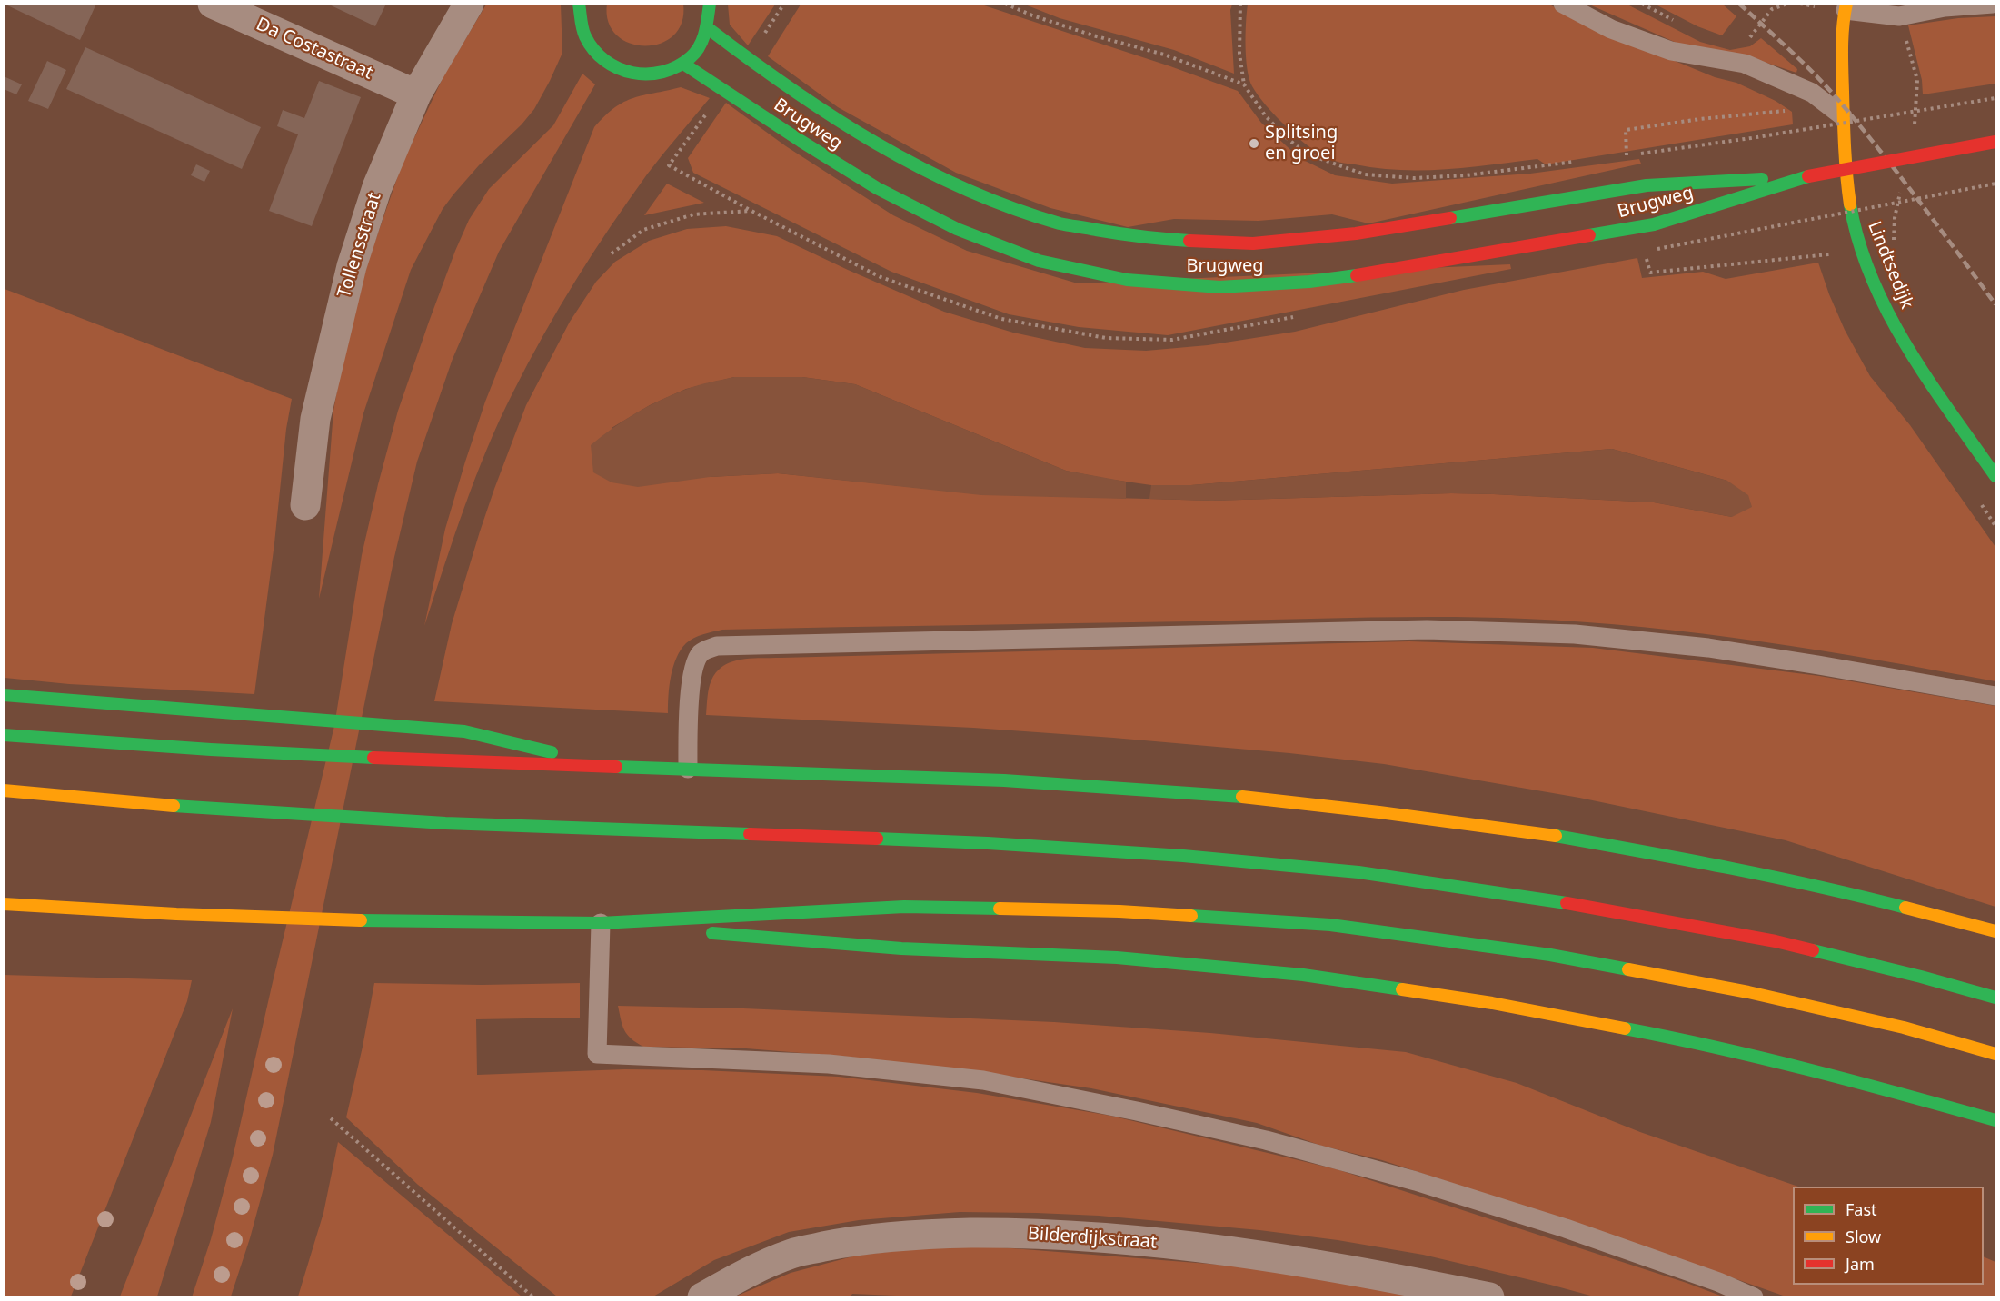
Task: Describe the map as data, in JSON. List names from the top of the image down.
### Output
{
  "streets": {
    "main road": ["Brugweg", "Lindtsedijk"],
    "street": ["Da Costastraat", "Tollensstraat", "Bilderdijkstraat"]
  },
  "crossings": [
    ["Da Costastraat", "Tollensstraat"]
  ],
  "places": ["Splitsing en groei"],
  "legend": ["Fast", "Slow", "Jam"]
}
